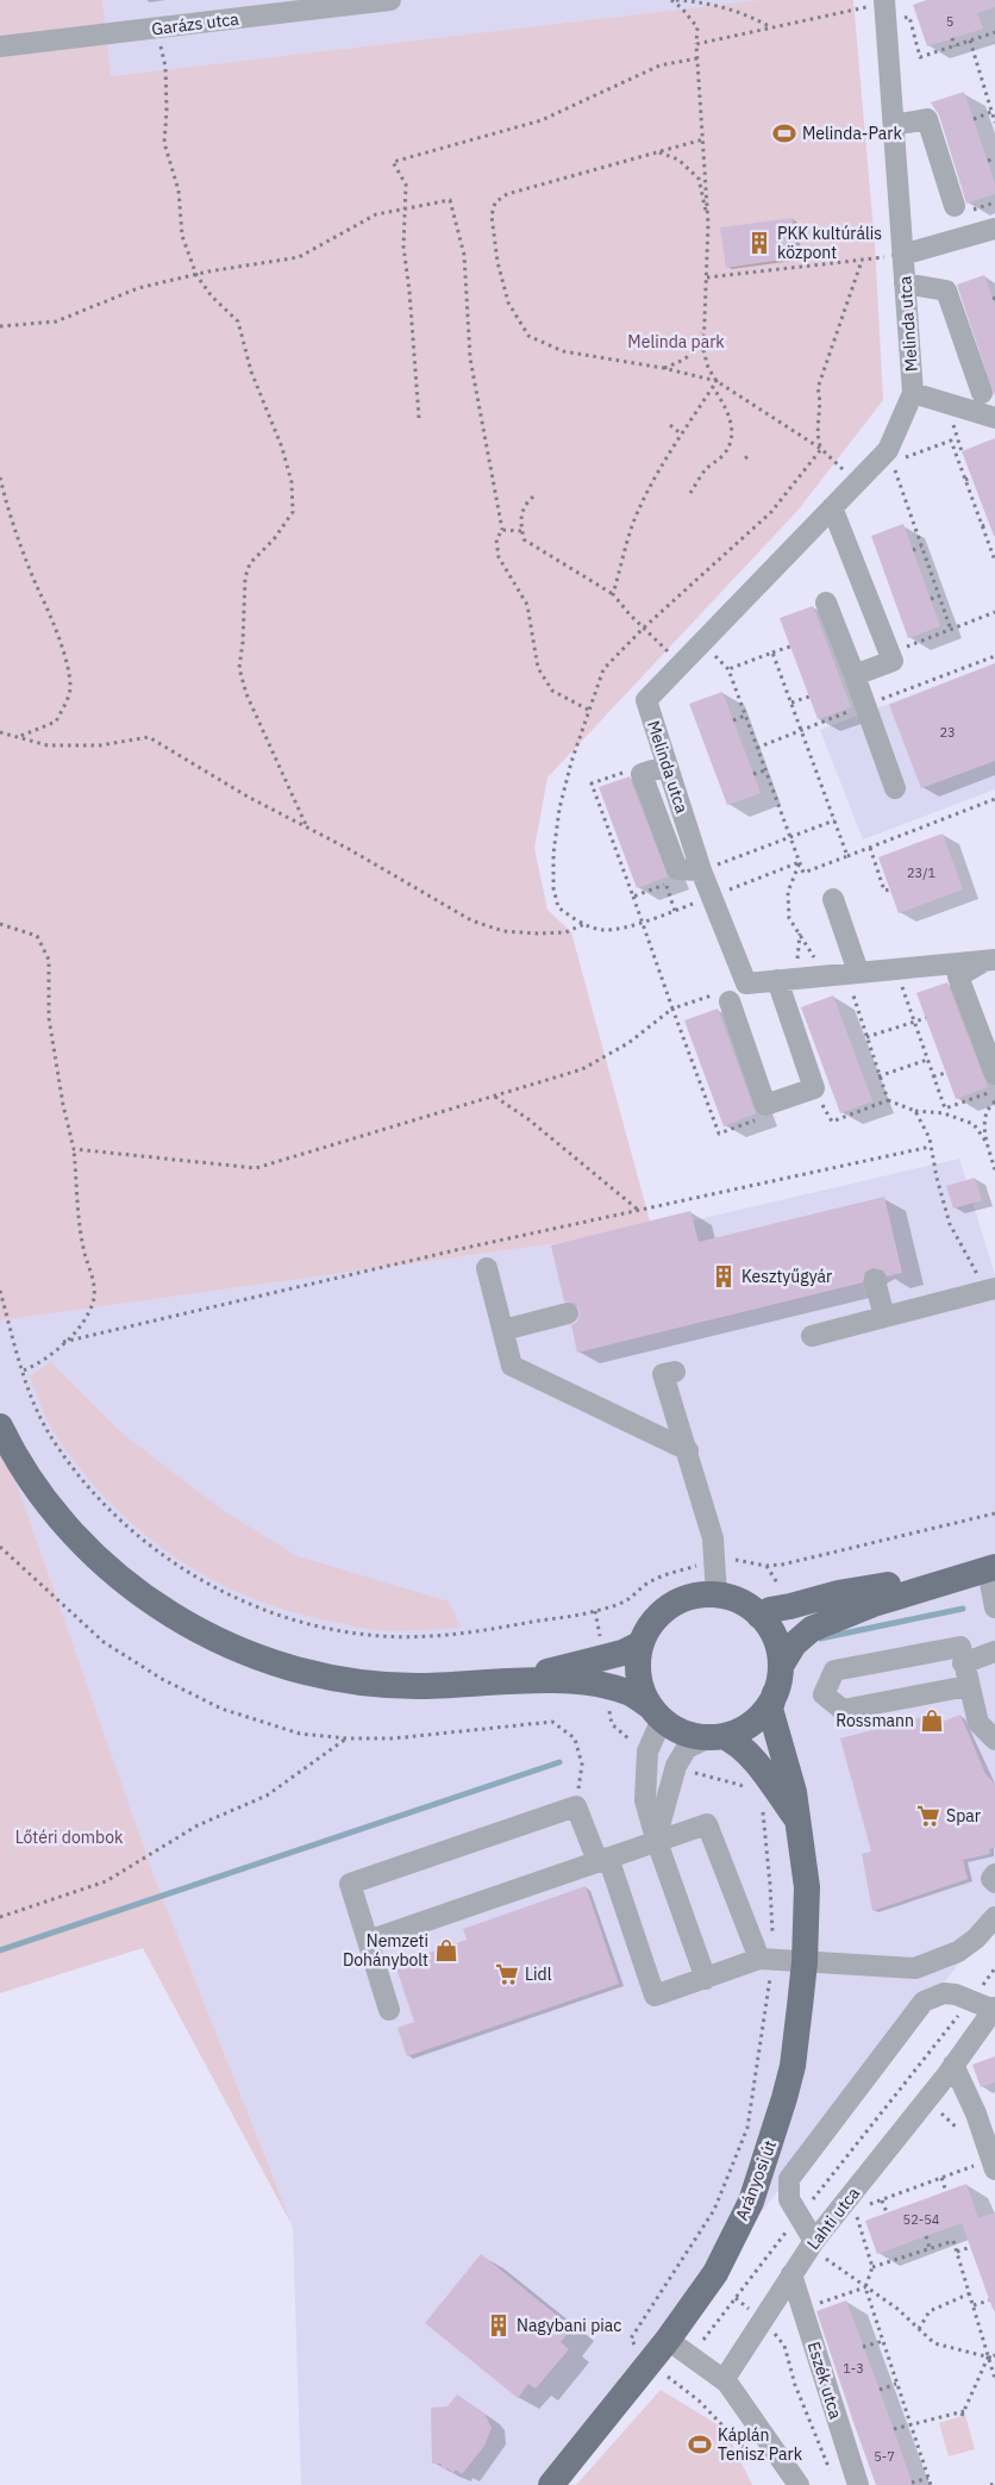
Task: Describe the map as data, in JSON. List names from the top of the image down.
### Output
{
  "streets": {
    "main road": ["Arányosi út"],
    "street": [
      "Garázs utca",
      "Melinda utca",
      "Lahti utca",
      "Eszék utca"
    ]
  },
  "crossings": [
    ["Lahti utca", "Eszék utca"]
  ],
  "parks": ["Melinda park", "Lőtéri dombok"],
  "places": {
    "sports": ["Melinda-Park", "Káplán Tenisz Park"],
    "building": ["PKK kultúrális központ", "Kesztyűgyár", "Nagybani piac"],
    "shop": ["Rossmann", "Nemzeti Dohánybolt"],
    "supermarket": ["Spar", "Lidl"]
  },
  "house_numbers": [
    "5",
    "23",
    "23/1",
    "52-54",
    "1-3",
    "5-7"
  ]
}
